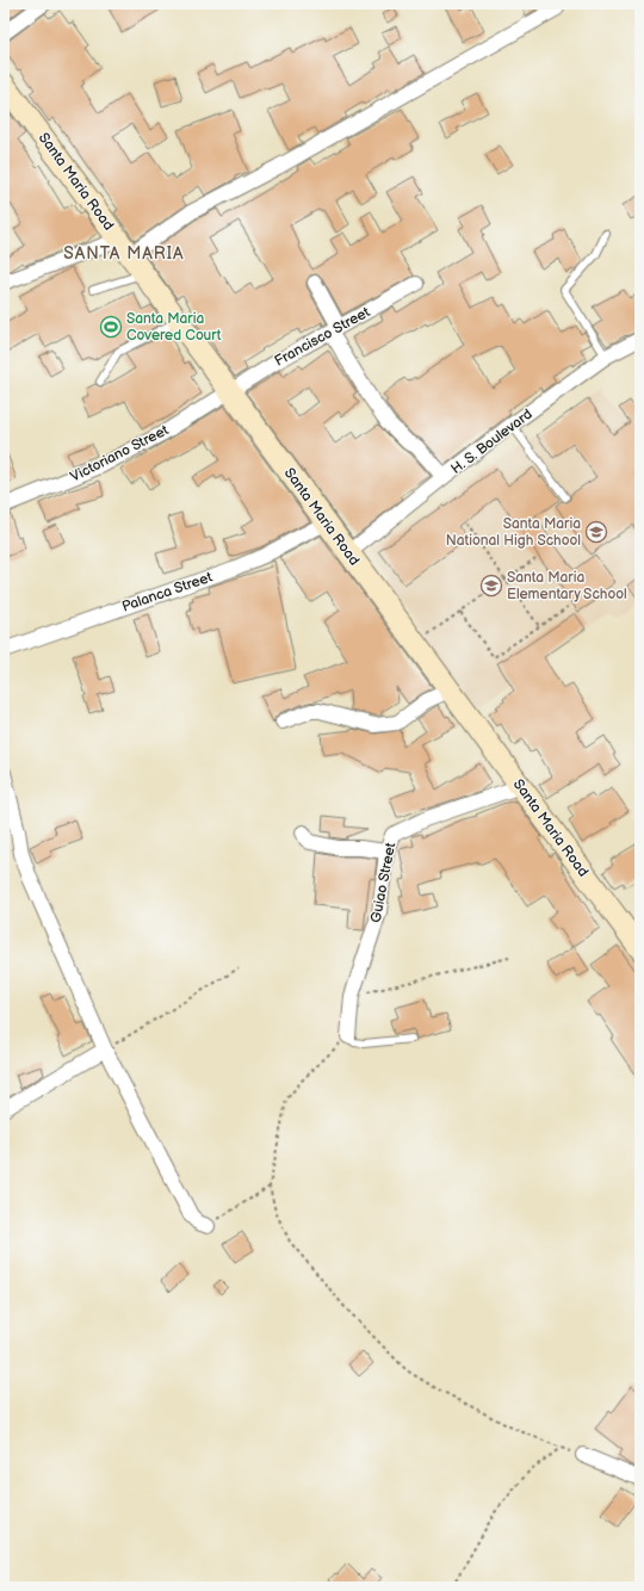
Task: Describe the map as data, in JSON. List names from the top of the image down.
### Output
{
  "streets": {
    "main road": ["Santa Maria Road"],
    "street": [
      "Francisco Street",
      "H. S. Boulevard",
      "Victoriano Street",
      "Palanca Street",
      "Guiao Street"
    ]
  },
  "crossings": [
    ["Santa Maria Road", "Francisco Street"],
    ["Santa Maria Road", "H. S. Boulevard"],
    ["Santa Maria Road", "Victoriano Street"],
    ["Santa Maria Road", "Palanca Street"],
    ["Santa Maria Road", "Guiao Street"],
    ["Francisco Street", "Victoriano Street"]
  ],
  "districts": ["SANTA MARIA"],
  "places": {
    "sports": ["Santa Maria Covered Court"],
    "school or university": ["Santa Maria National High School", "Santa Maria Elementary School"]
  }
}
